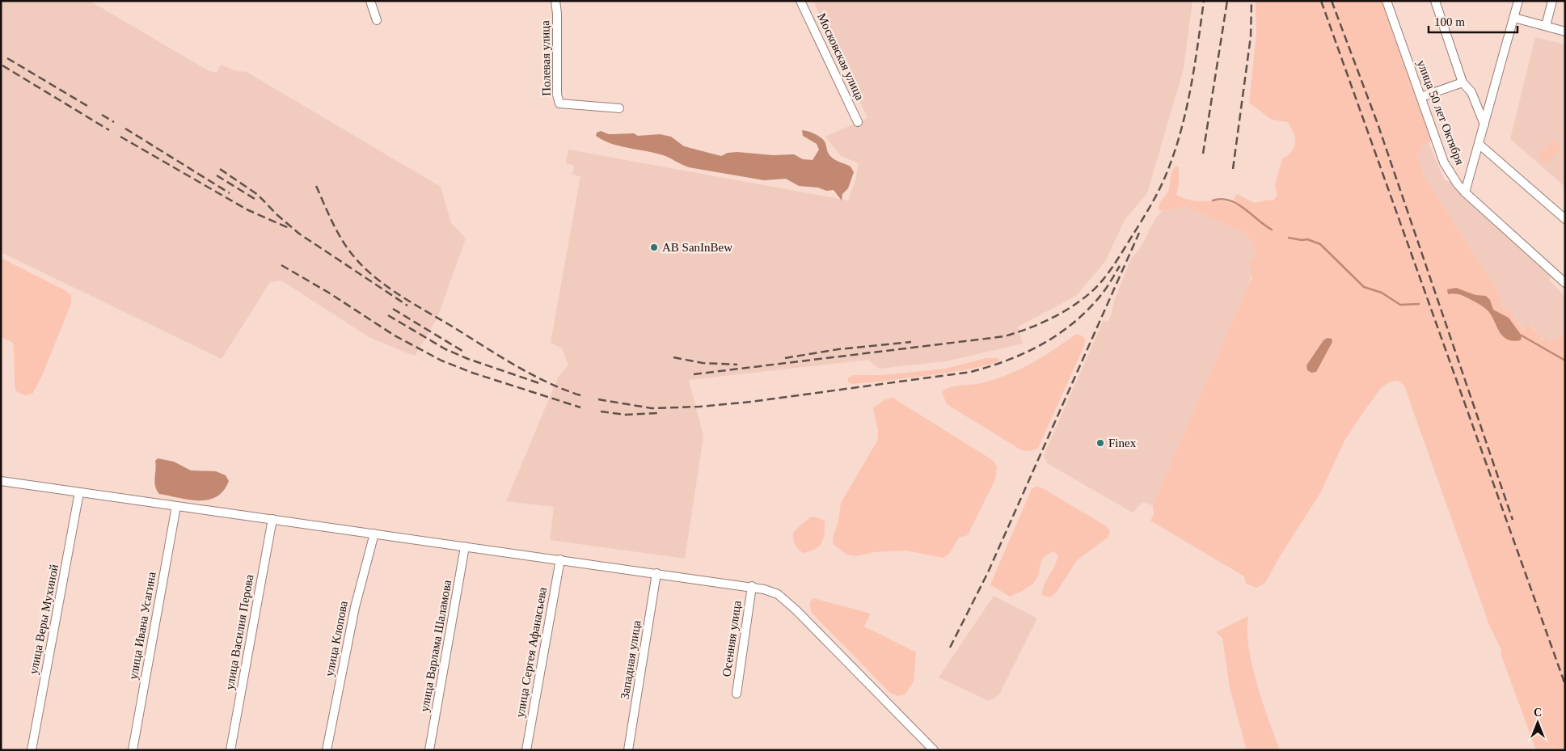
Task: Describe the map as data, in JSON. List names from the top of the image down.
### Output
{
  "streets": {
    "street": [
      "Московская улица",
      "Полевая улица",
      "улица 50 лет Октября",
      "улица Веры Мухиной",
      "улица Ивана Усагина",
      "улица Василия Перова",
      "улица Клопова",
      "Осенняя улица",
      "улица Варлама Шаламова",
      "улица Сергея Афанасьева",
      "Западная улица"
    ]
  },
  "places": ["AB SanInBew", "Finex"],
  "scale_bar": "100 m",
  "north": "top"
}
